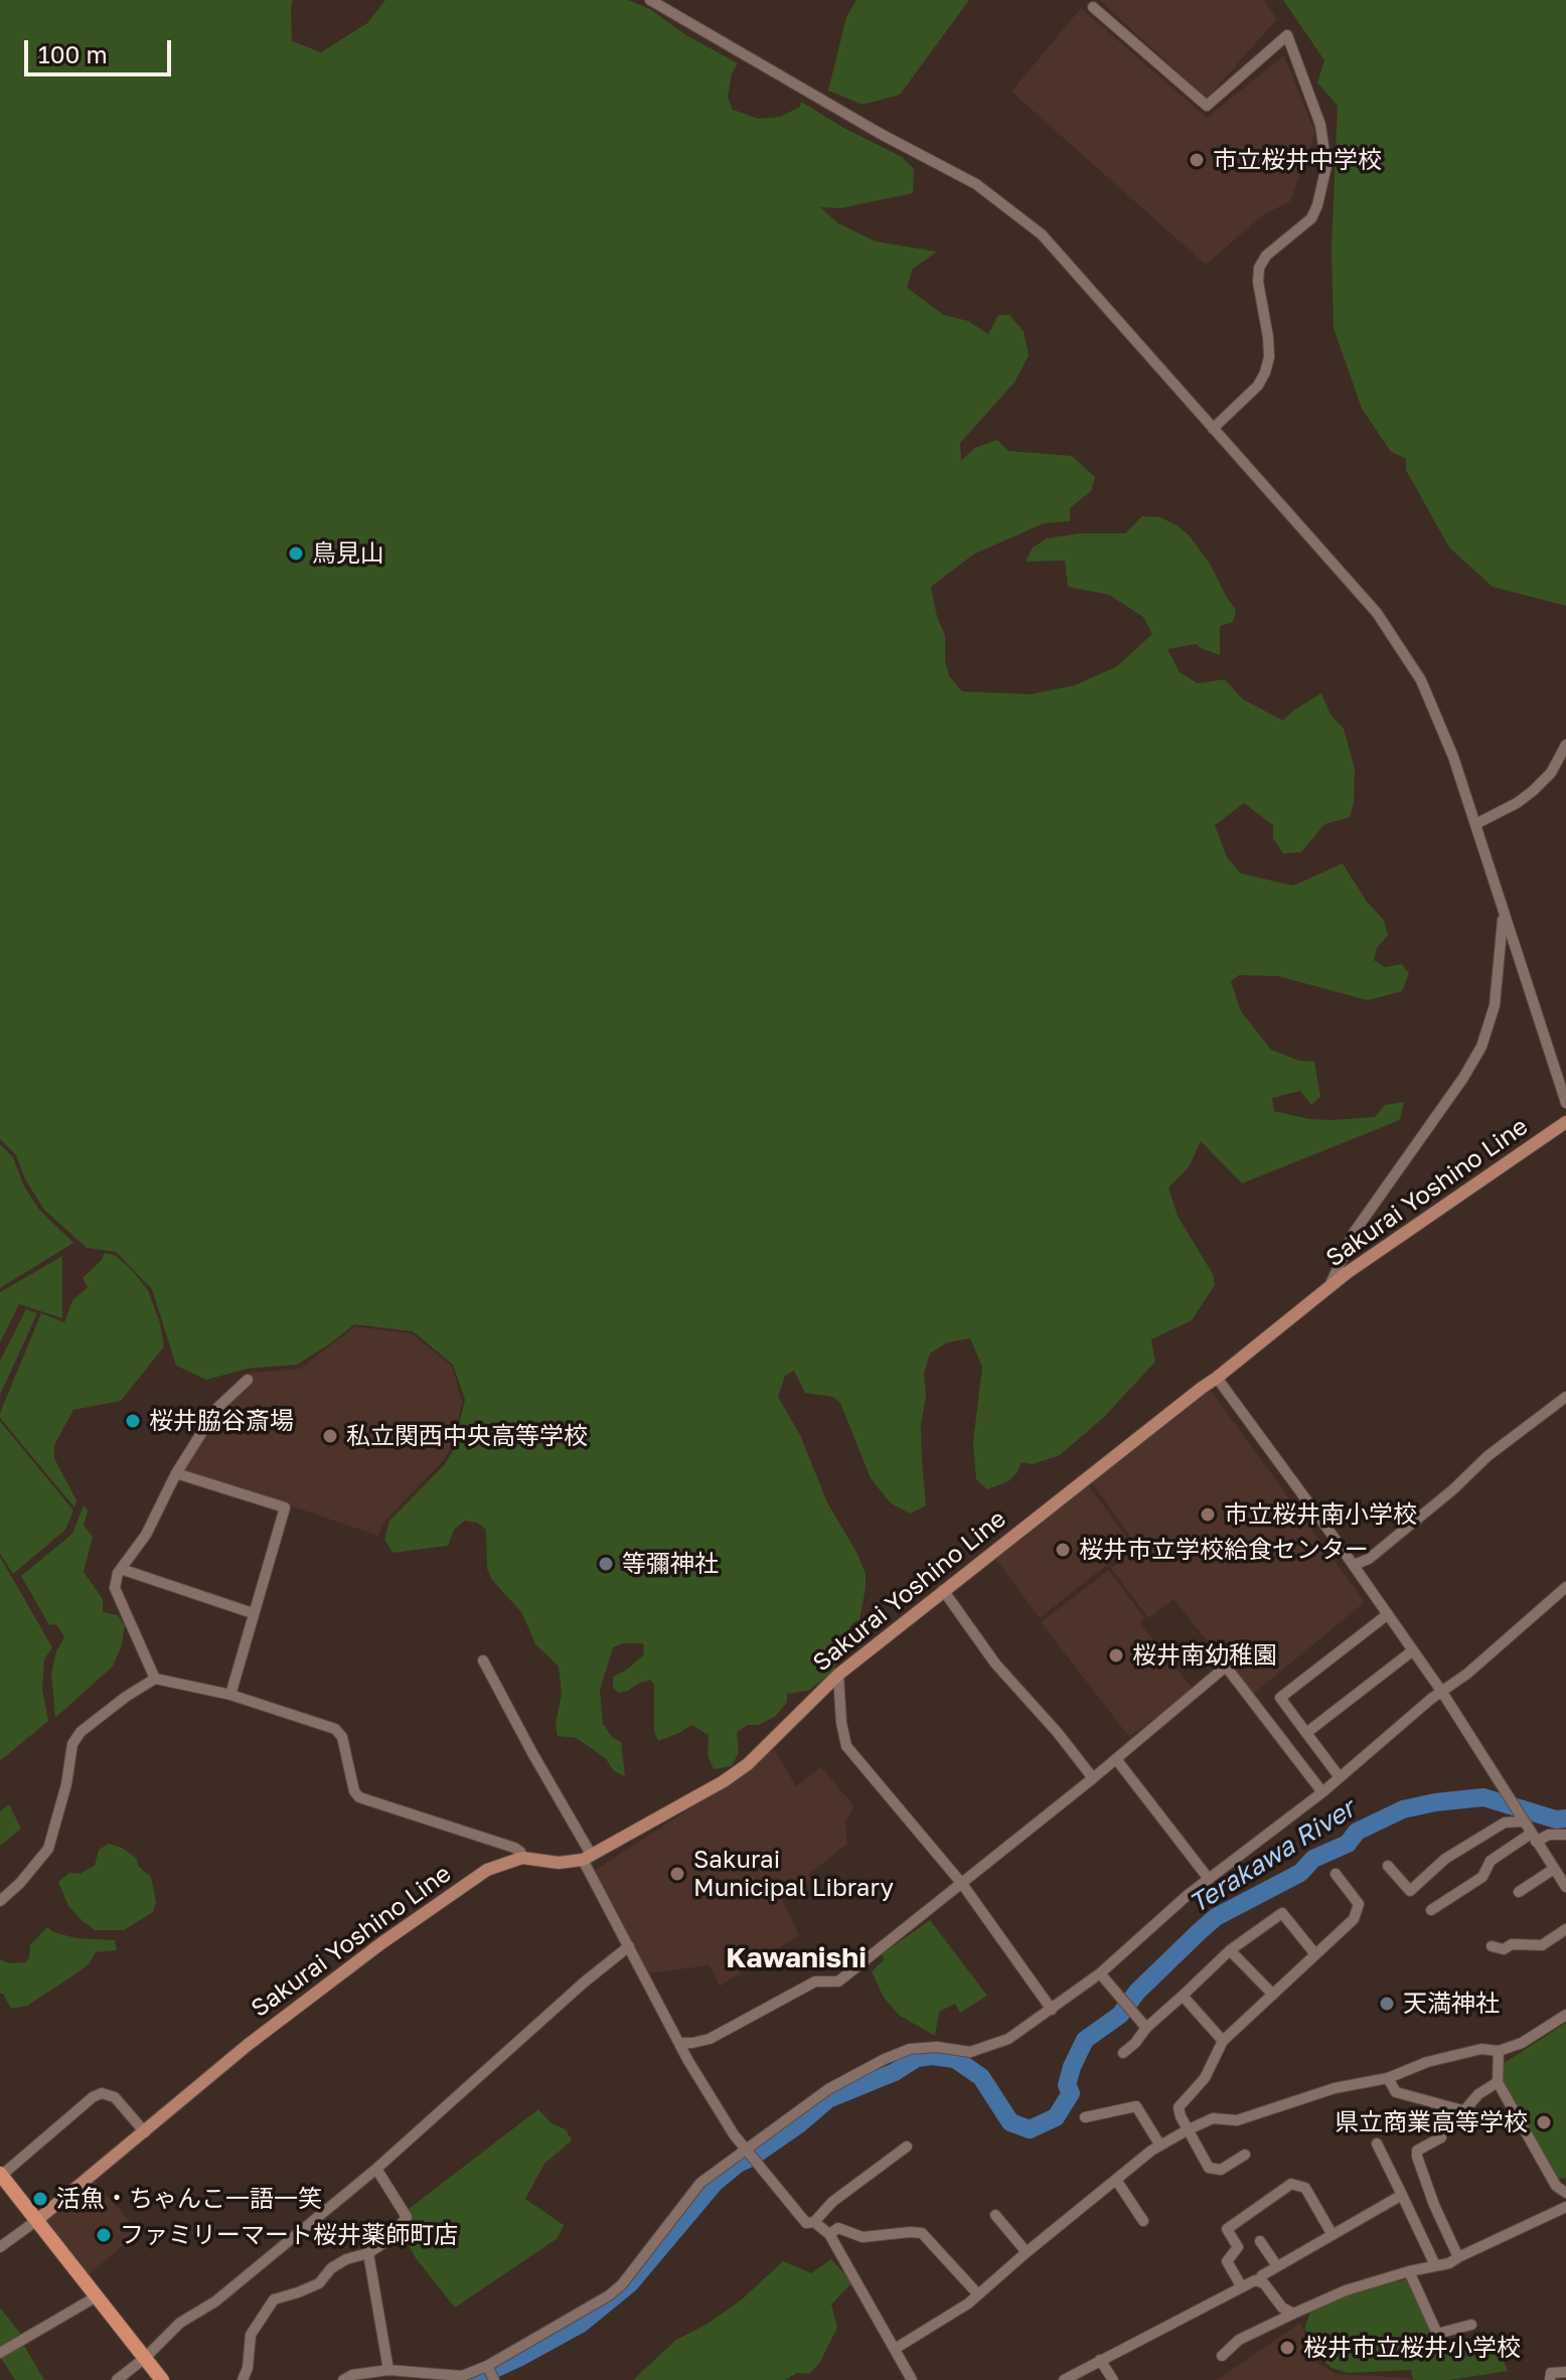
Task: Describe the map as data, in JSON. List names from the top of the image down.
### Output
{
  "streets": {
    "main road": ["Sakurai Yoshino Line"]
  },
  "districts": ["Kawanishi"],
  "water": ["Terakawa River"],
  "places": [
    "市立桜井中学校",
    "鳥見山",
    "桜井脇谷斎場",
    "私立関西中央高等学校",
    "市立桜井南小学校",
    "桜井市立学校給食センター",
    "等彌神社",
    "桜井南幼稚園",
    "Sakurai Municipal Library",
    "天満神社",
    "県立商業高等学校",
    "活魚・ちゃんこ一語一笑",
    "ファミリーマート桜井薬師町店",
    "桜井市立桜井小学校"
  ],
  "scale_bar": "100 m"
}
